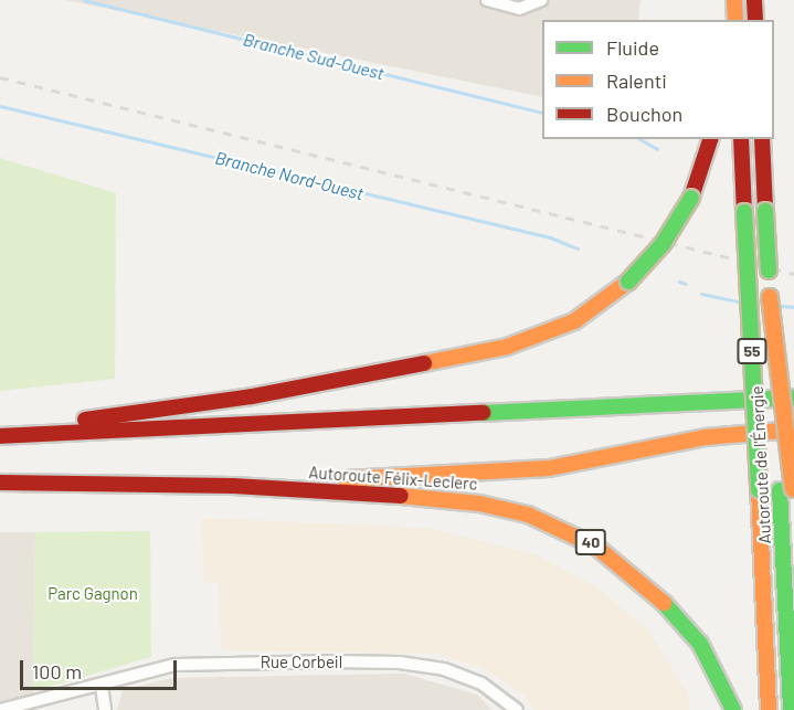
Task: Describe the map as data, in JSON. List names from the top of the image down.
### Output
{
  "streets": {
    "highway": [
      "55",
      "Autoroute de l'Énergie",
      "Autoroute Félix-Leclerc",
      "40"
    ],
    "street": ["Rue Corbeil"]
  },
  "water": ["Branche Sud-Ouest", "Branche Nord-Ouest"],
  "parks": ["Parc Gagnon"],
  "legend": ["Fluide", "Ralenti", "Bouchon"],
  "scale_bar": "100 m"
}
